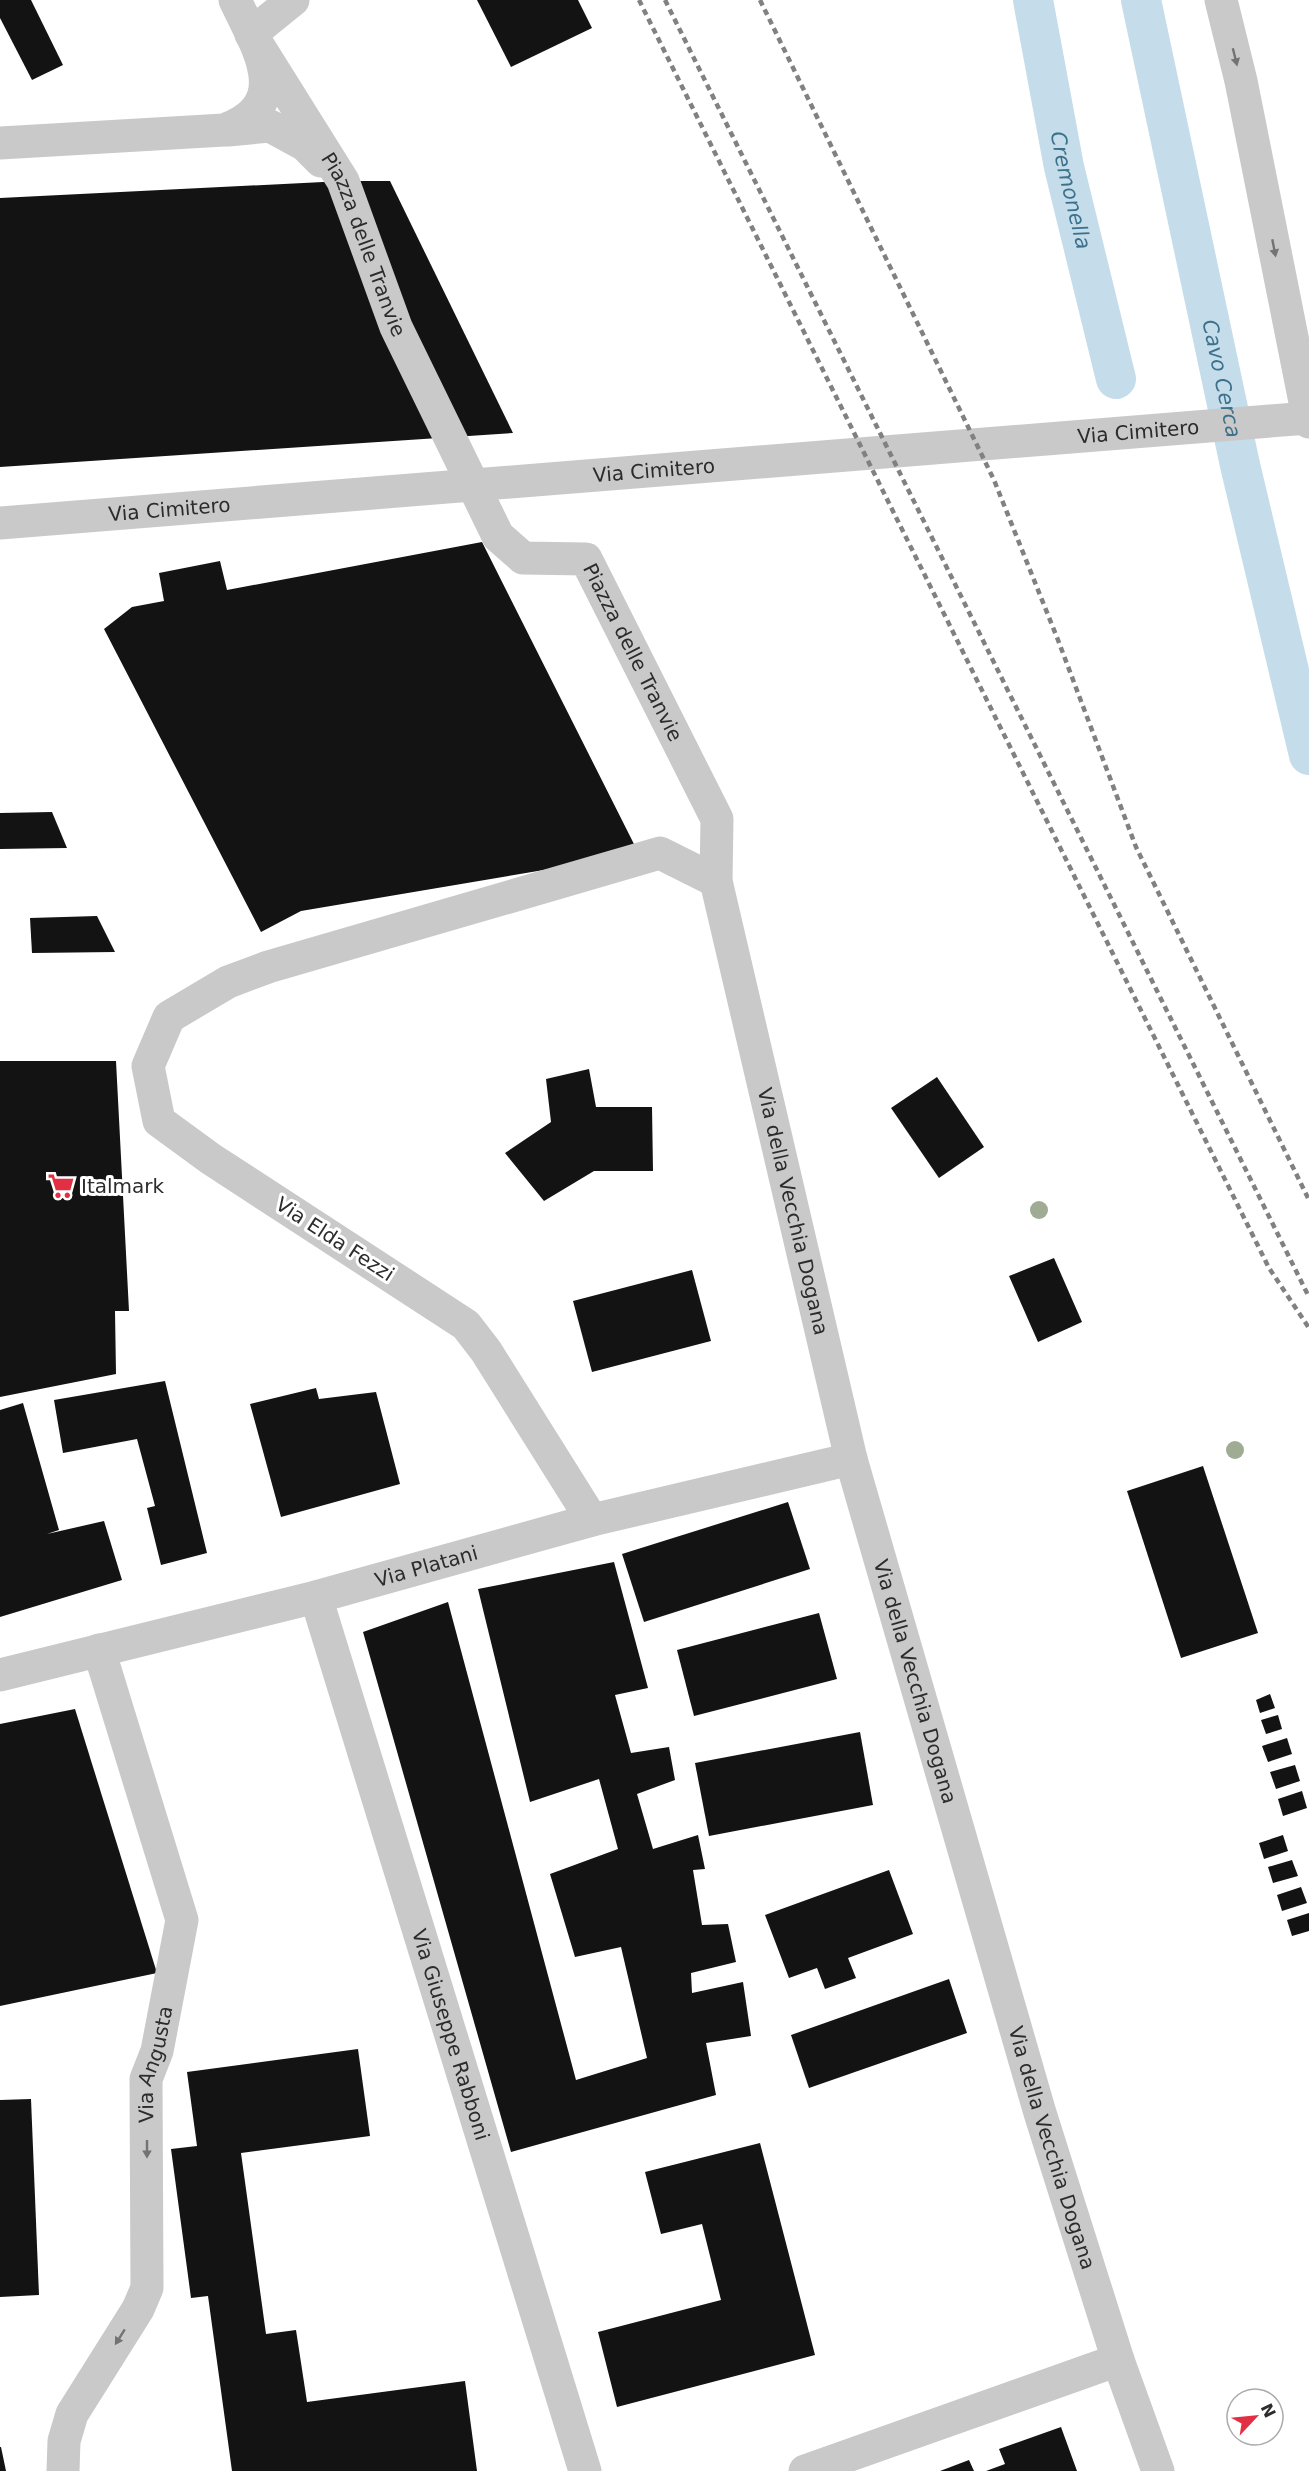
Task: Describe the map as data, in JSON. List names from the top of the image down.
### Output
{
  "streets": {
    "street": [
      "Piazza delle Tranvie",
      "Via Cimitero",
      "Via della Vecchia Dogana",
      "Via Elda Fezzi",
      "Via Platani",
      "Via Giuseppe Rabboni",
      "Via Angusta"
    ]
  },
  "crossings": [
    ["Piazza delle Tranvie", "Via della Vecchia Dogana"],
    ["Piazza delle Tranvie", "Via Elda Fezzi"],
    ["Via della Vecchia Dogana", "Via Elda Fezzi"],
    ["Via della Vecchia Dogana", "Via Platani"],
    ["Via Elda Fezzi", "Via Platani"],
    ["Via Platani", "Via Giuseppe Rabboni"],
    ["Via Platani", "Via Angusta"]
  ],
  "one_way": ["Via Angusta"],
  "water": ["Cremonella", "Cavo Cerca"],
  "places": {
    "supermarket": ["Italmark"]
  },
  "north": "top right"
}
